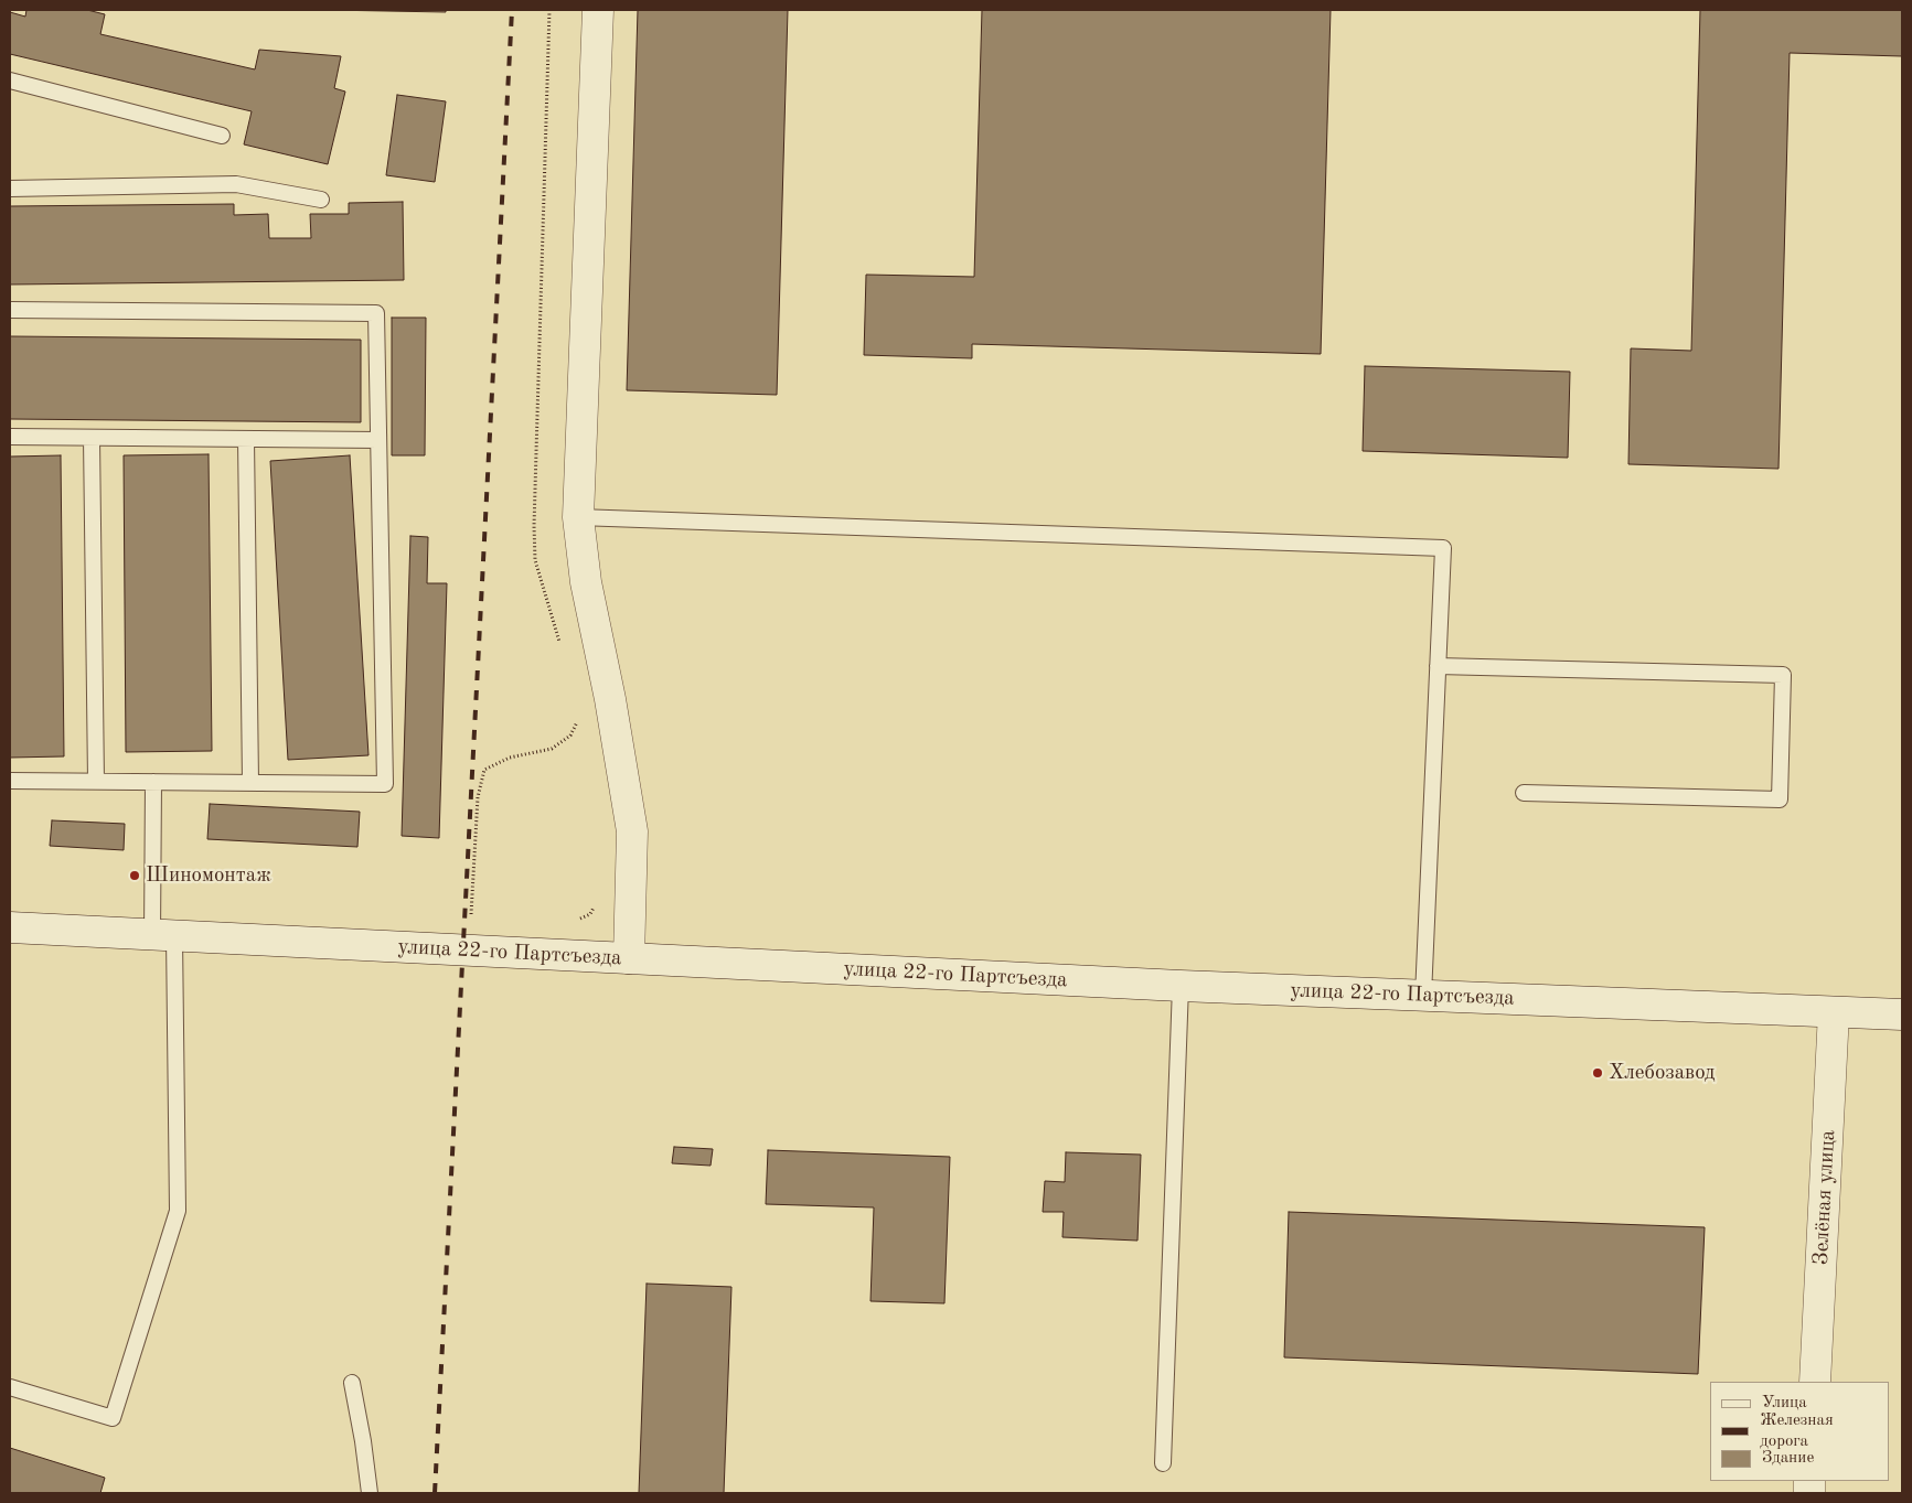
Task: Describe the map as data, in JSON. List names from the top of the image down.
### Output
{
  "streets": {
    "main road": ["улица 22-го Партсъезда", "Зелёная улица"]
  },
  "crossings": [
    ["улица 22-го Партсъезда", "Зелёная улица"]
  ],
  "places": ["Шиномонтаж", "Хлебозавод"],
  "legend": ["Улица", "Железная дорога", "Здание"]
}
